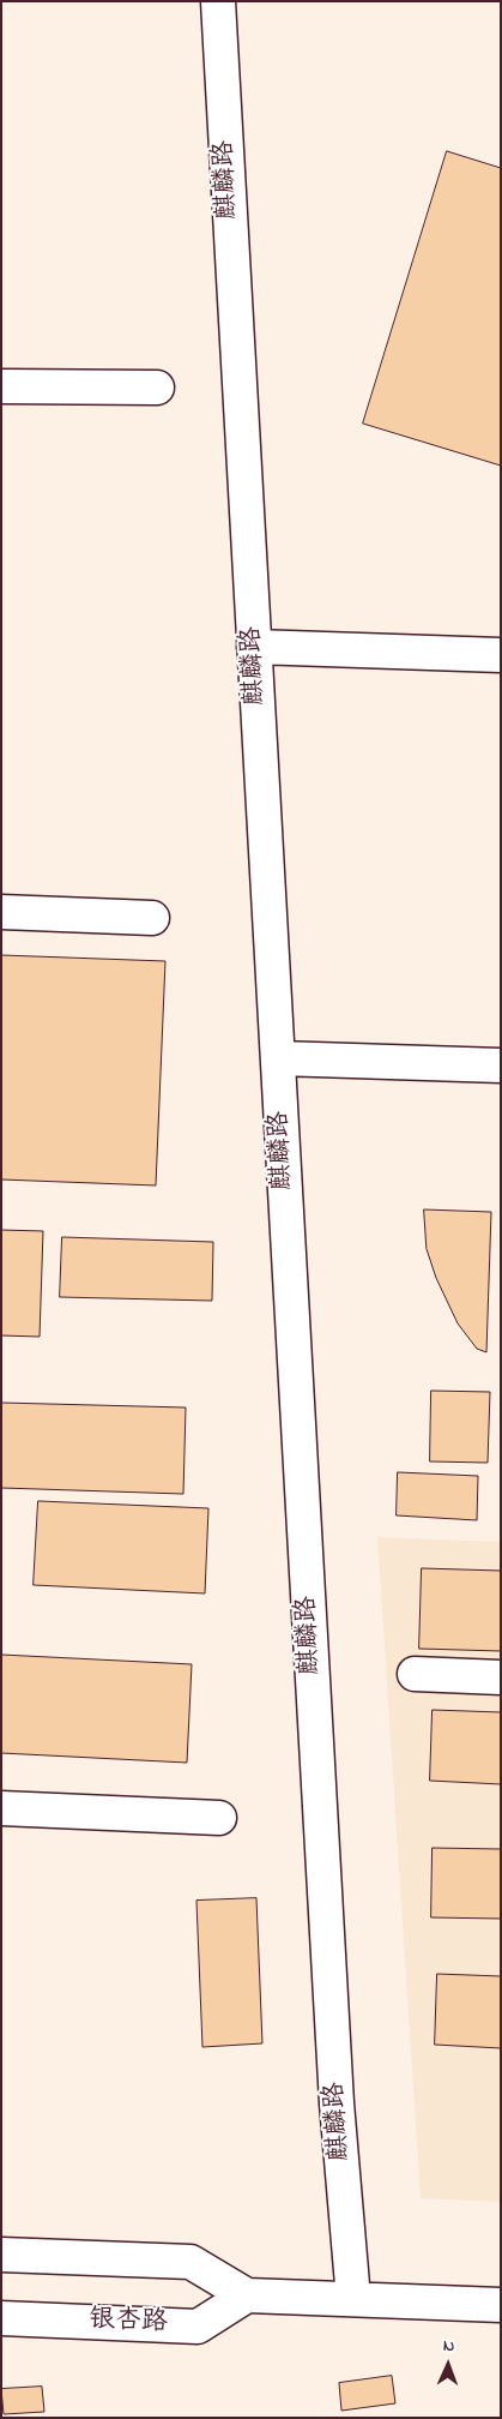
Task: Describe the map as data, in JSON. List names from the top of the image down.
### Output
{
  "streets": {
    "street": ["麒麟路", "银杏路"]
  },
  "north": "top"
}
